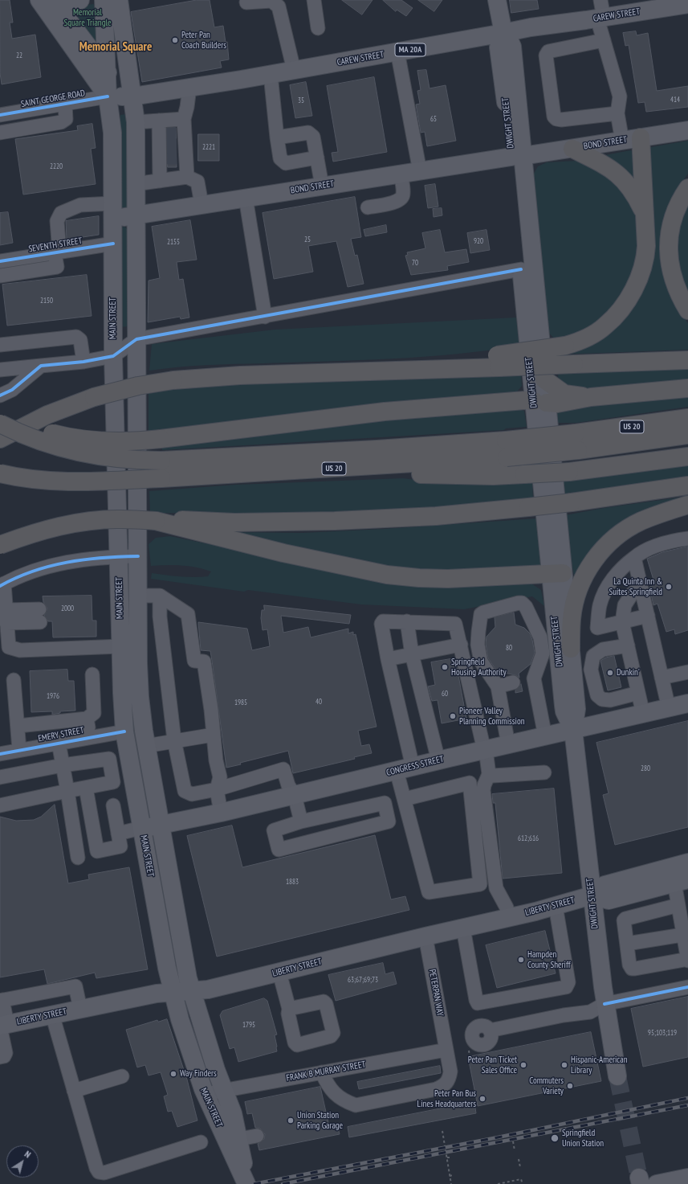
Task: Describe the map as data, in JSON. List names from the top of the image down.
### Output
{
  "streets": {
    "highway": ["US 20"],
    "main road": [
      "CAREW STREET",
      "MA 20A",
      "DWIGHT STREET",
      "BOND STREET",
      "MAIN STREET",
      "CONGRESS STREET",
      "LIBERTY STREET"
    ],
    "street": [
      "SAINT GEORGE ROAD",
      "SEVENTH STREET",
      "EMERY STREET",
      "PETERPAN WAY",
      "FRANK B MURRAY STREET"
    ]
  },
  "crossings": [
    ["CAREW STREET", "SAINT GEORGE ROAD"],
    ["CAREW STREET", "DWIGHT STREET"],
    ["CAREW STREET", "MAIN STREET"],
    ["SAINT GEORGE ROAD", "MAIN STREET"],
    ["DWIGHT STREET", "BOND STREET"],
    ["DWIGHT STREET", "CONGRESS STREET"],
    ["DWIGHT STREET", "LIBERTY STREET"],
    ["BOND STREET", "MAIN STREET"],
    ["SEVENTH STREET", "MAIN STREET"],
    ["MAIN STREET", "EMERY STREET"],
    ["MAIN STREET", "CONGRESS STREET"],
    ["MAIN STREET", "LIBERTY STREET"],
    ["MAIN STREET", "FRANK B MURRAY STREET"],
    ["LIBERTY STREET", "PETERPAN WAY"],
    ["PETERPAN WAY", "FRANK B MURRAY STREET"]
  ],
  "districts": ["Memorial Square"],
  "parks": ["Memorial Square Triangle"],
  "places": [
    "Peter Pan Coach Builders",
    "La Quinta Inn & Suites Springfield",
    "Springfield Housing Authority",
    "Dunkin'",
    "Pioneer Valley Planning Commission",
    "Hampden County Sheriff",
    "Peter Pan Ticket Sales Office",
    "Hispanic-American Library",
    "Way Finders",
    "Commuters Variety",
    "Peter Pan Bus Lines Headquarters",
    "Union Station Parking Garage",
    "Springfield Union Station"
  ],
  "house_numbers": [
    "22",
    "414",
    "35",
    "65",
    "2221",
    "2220",
    "25",
    "920",
    "2155",
    "70",
    "2150",
    "2000",
    "80",
    "60",
    "1976",
    "40",
    "1985",
    "280",
    "612;616",
    "1883",
    "63;67;69;73",
    "1795",
    "95;103;119"
  ],
  "north": "top right"
}
